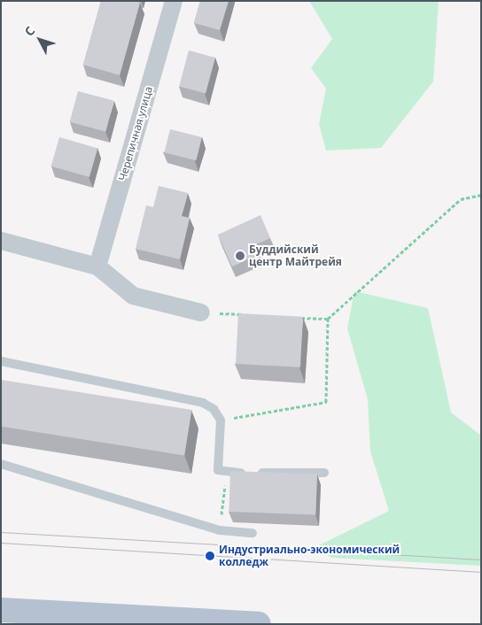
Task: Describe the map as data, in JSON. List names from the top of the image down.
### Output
{
  "streets": {
    "street": ["Черепичная улица"]
  },
  "places": ["Буддийский центр Майтрейя", "Индустриально-экономический колледж"],
  "north": "top left"
}
